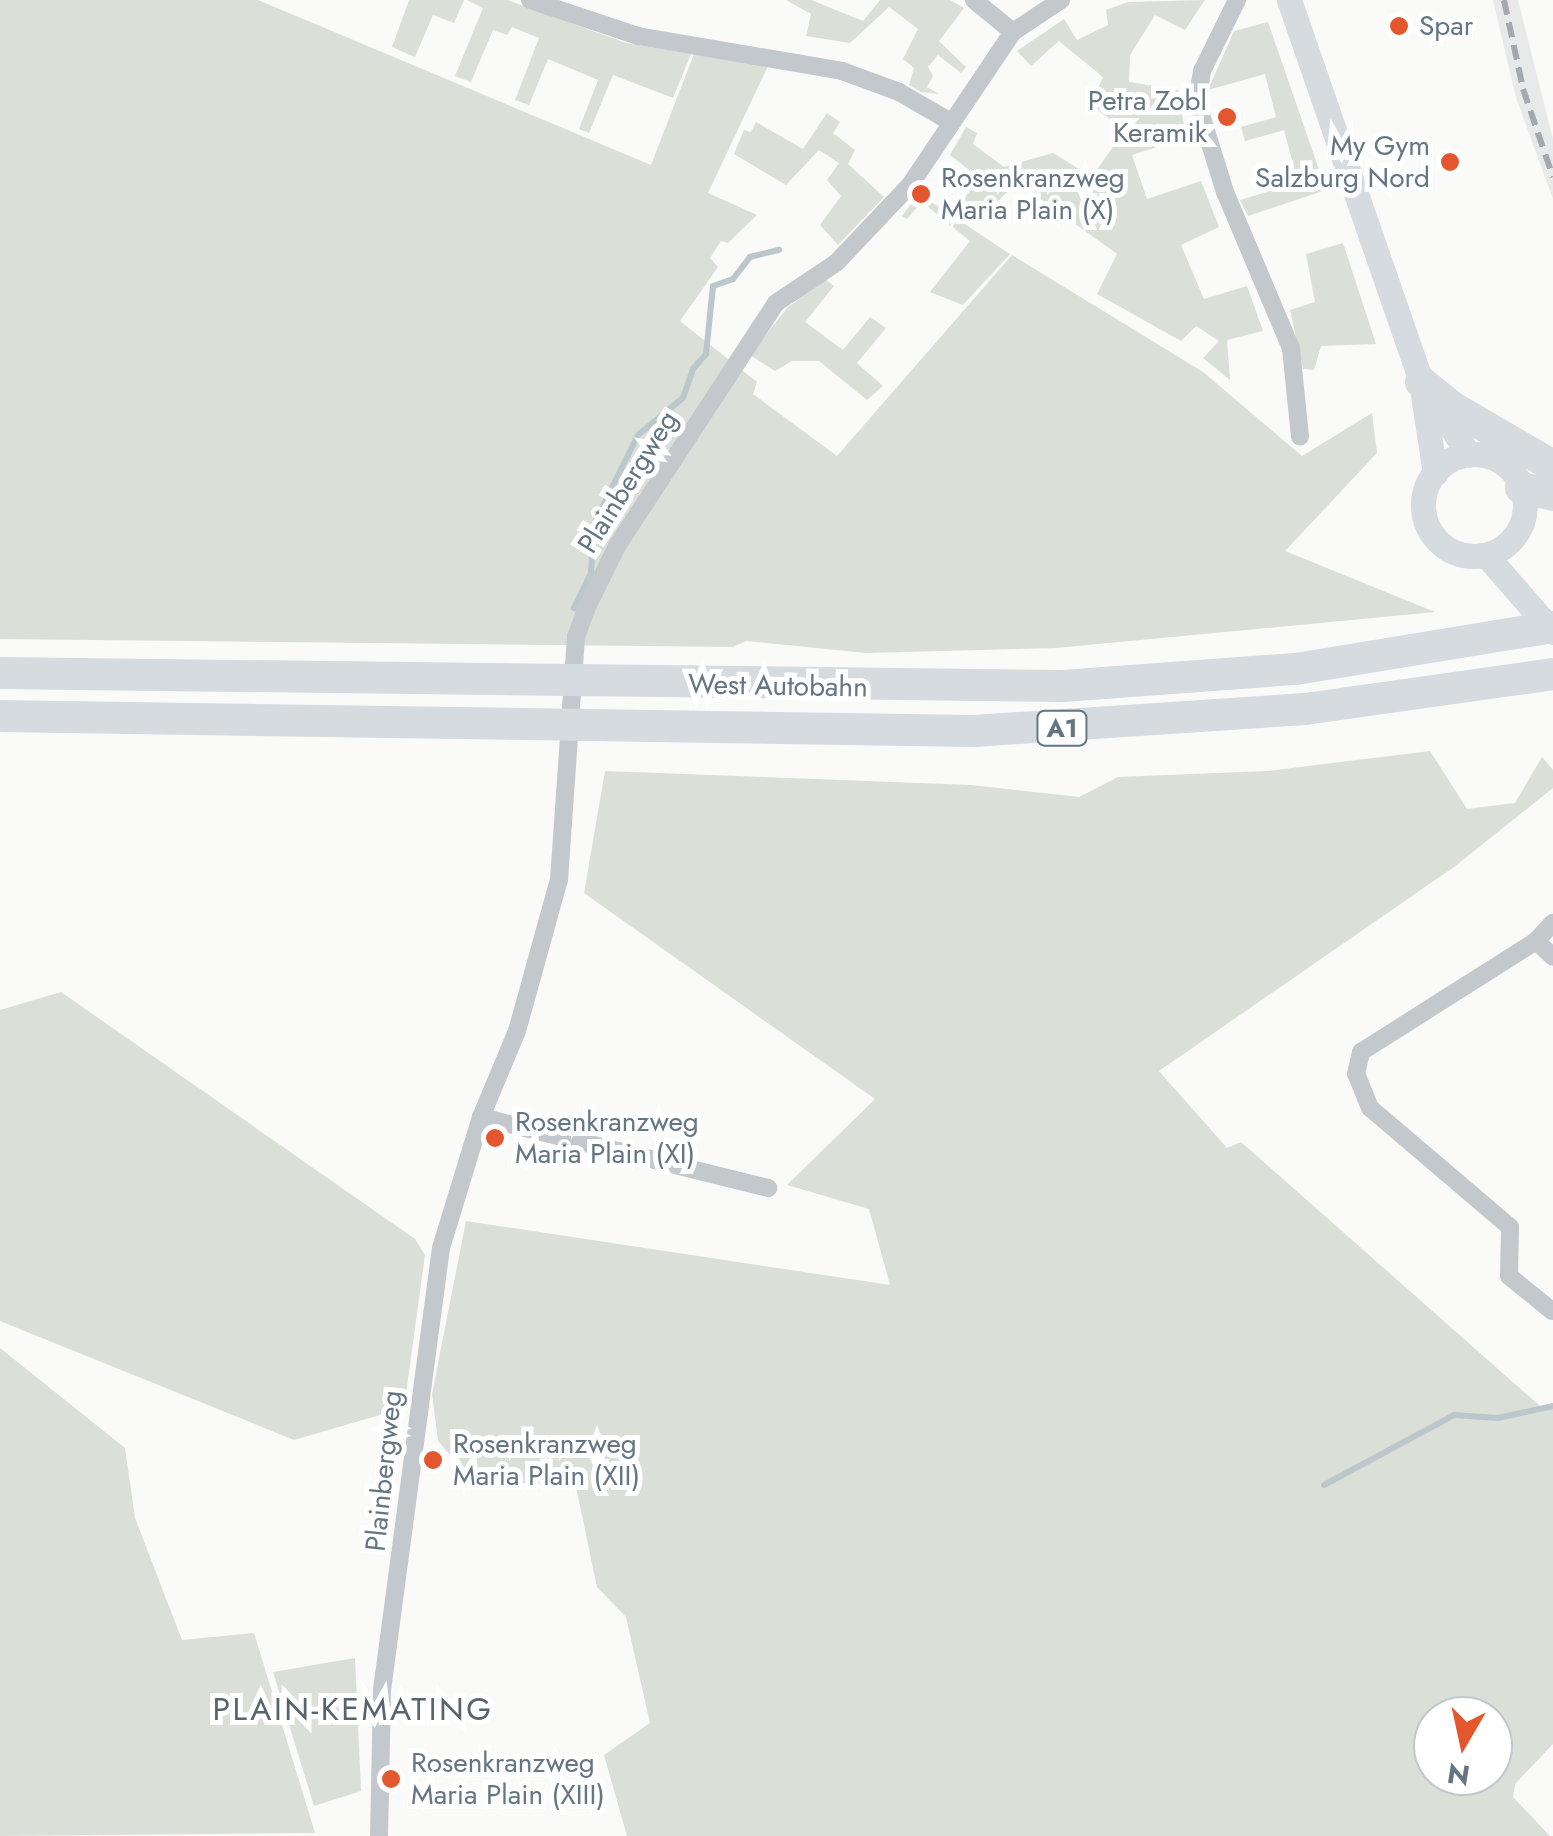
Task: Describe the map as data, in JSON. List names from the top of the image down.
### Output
{
  "streets": {
    "highway": ["West Autobahn", "A1"],
    "street": ["Plainbergweg"]
  },
  "districts": ["PLAIN-KEMATING"],
  "places": [
    "Spar",
    "Petra Zobl Keramik",
    "My Gym Salzburg Nord",
    "Rosenkranzweg Maria Plain (X)",
    "Rosenkranzweg Maria Plain (XI)",
    "Rosenkranzweg Maria Plain (XII)",
    "Rosenkranzweg Maria Plain (XIII)"
  ],
  "north": "bottom"
}
